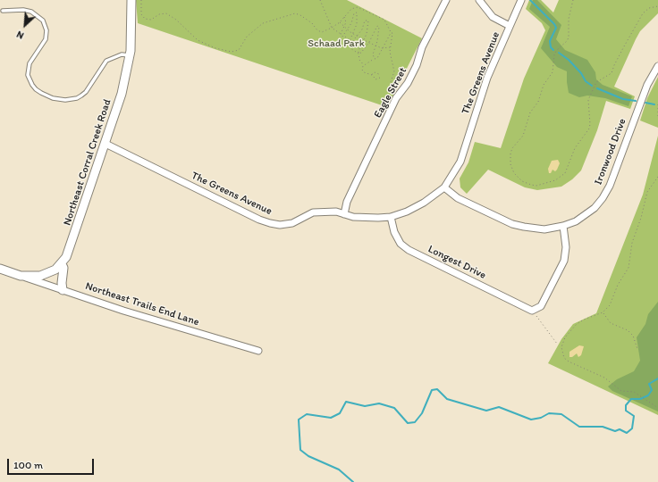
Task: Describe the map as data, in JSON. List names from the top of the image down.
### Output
{
  "streets": {
    "street": [
      "The Greens Avenue",
      "Eagle Street",
      "Ironwood Drive",
      "Northeast Corral Creek Road",
      "Longest Drive",
      "Northeast Trails End Lane"
    ]
  },
  "crossings": [
    ["The Greens Avenue", "Eagle Street"],
    ["The Greens Avenue", "Ironwood Drive"],
    ["The Greens Avenue", "Northeast Corral Creek Road"],
    ["The Greens Avenue", "Longest Drive"]
  ],
  "parks": ["Schaad Park"],
  "scale_bar": "100 m",
  "north": "bottom left"
}
